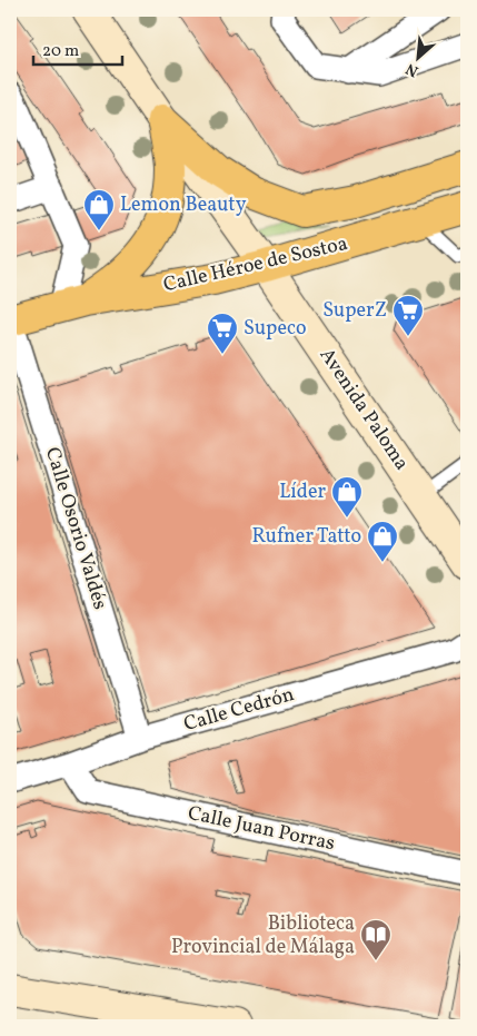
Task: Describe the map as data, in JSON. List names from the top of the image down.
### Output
{
  "streets": {
    "main road": ["Calle Héroe de Sostoa", "Avenida Paloma"],
    "street": ["Calle Osorio Valdés", "Calle Cedrón", "Calle Juan Porras"]
  },
  "crossings": [
    ["Calle Héroe de Sostoa", "Avenida Paloma"],
    ["Calle Héroe de Sostoa", "Calle Osorio Valdés"],
    ["Calle Osorio Valdés", "Calle Cedrón"],
    ["Calle Cedrón", "Calle Juan Porras"]
  ],
  "places": {
    "shop": ["Lemon Beauty", "Líder", "Rufner Tatto"],
    "supermarket": ["SuperZ", "Supeco"],
    "library": ["Biblioteca Provincial de Málaga"]
  },
  "scale_bar": "20 m",
  "north": "bottom left"
}
